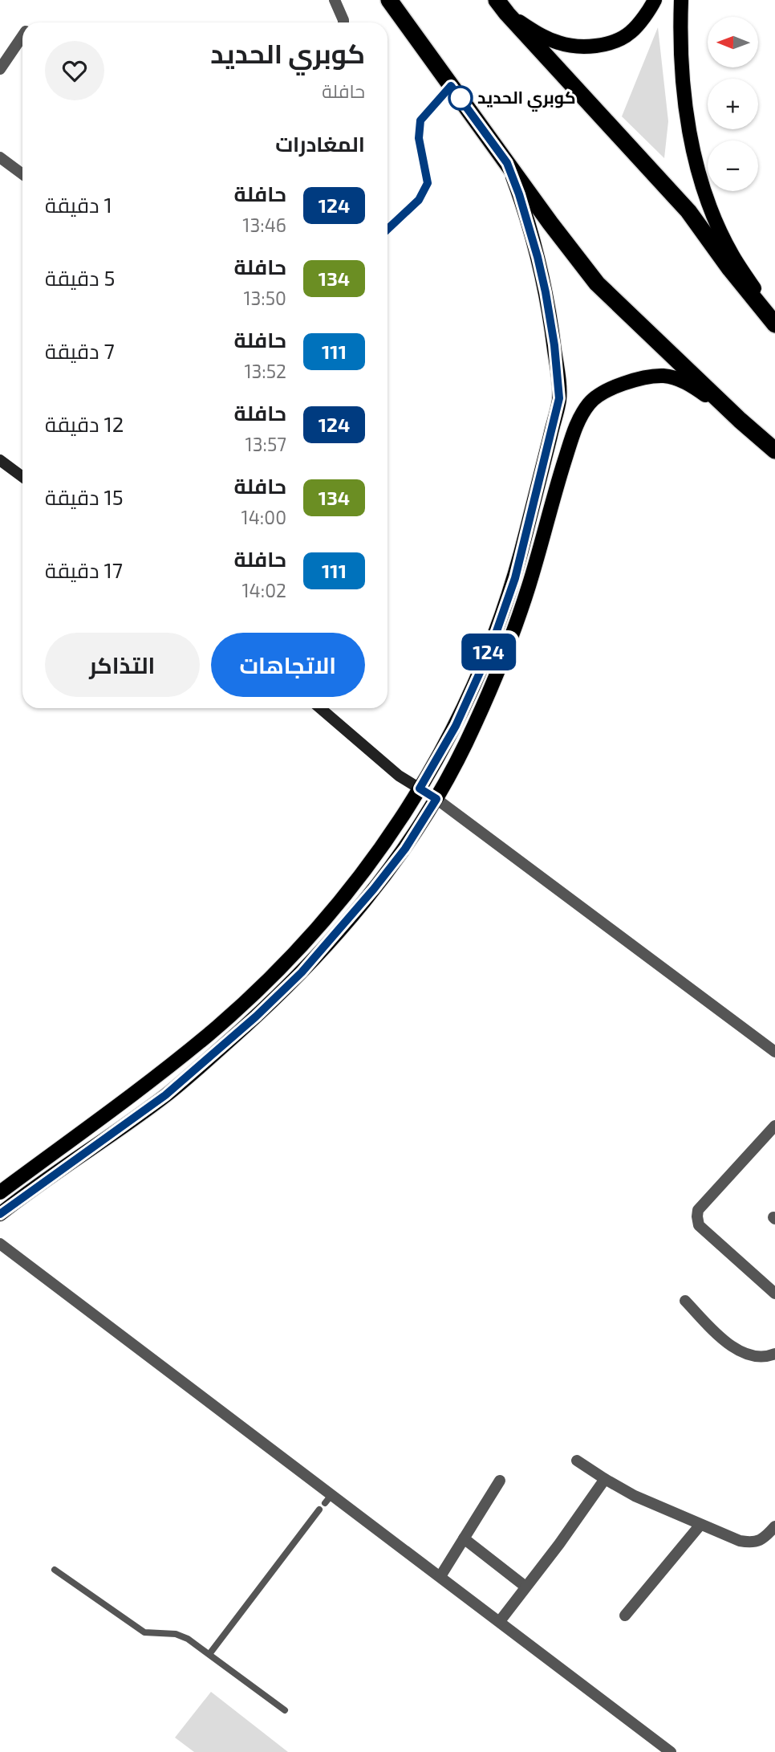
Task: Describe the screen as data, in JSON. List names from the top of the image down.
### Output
{
  "places": ["كوبري الحديد"],
  "lines": ["bus line 124"],
  "north": "left",
  "page": {
    "on_map": "124",
    "map_buttons": ["+", "−"],
    "heading": [
      ["كوبري الحديد", "حافلة"],
      "المغادرات"
    ],
    "list": [
      {
        "mark": "124",
        "name": "حافلة",
        "note": "13:46",
        "value": "1 دقيقة"
      },
      {
        "mark": "134",
        "name": "حافلة",
        "note": "13:50",
        "value": "5 دقيقة"
      },
      {
        "mark": "111",
        "name": "حافلة",
        "note": "13:52",
        "value": "7 دقيقة"
      },
      {
        "mark": "124",
        "name": "حافلة",
        "note": "13:57",
        "value": "12 دقيقة"
      },
      {
        "mark": "134",
        "name": "حافلة",
        "note": "14:00",
        "value": "15 دقيقة"
      },
      {
        "mark": "111",
        "name": "حافلة",
        "note": "14:02",
        "value": "17 دقيقة"
      }
    ],
    "buttons": ["الاتجاهات", "التذاكر"]
  }
}
